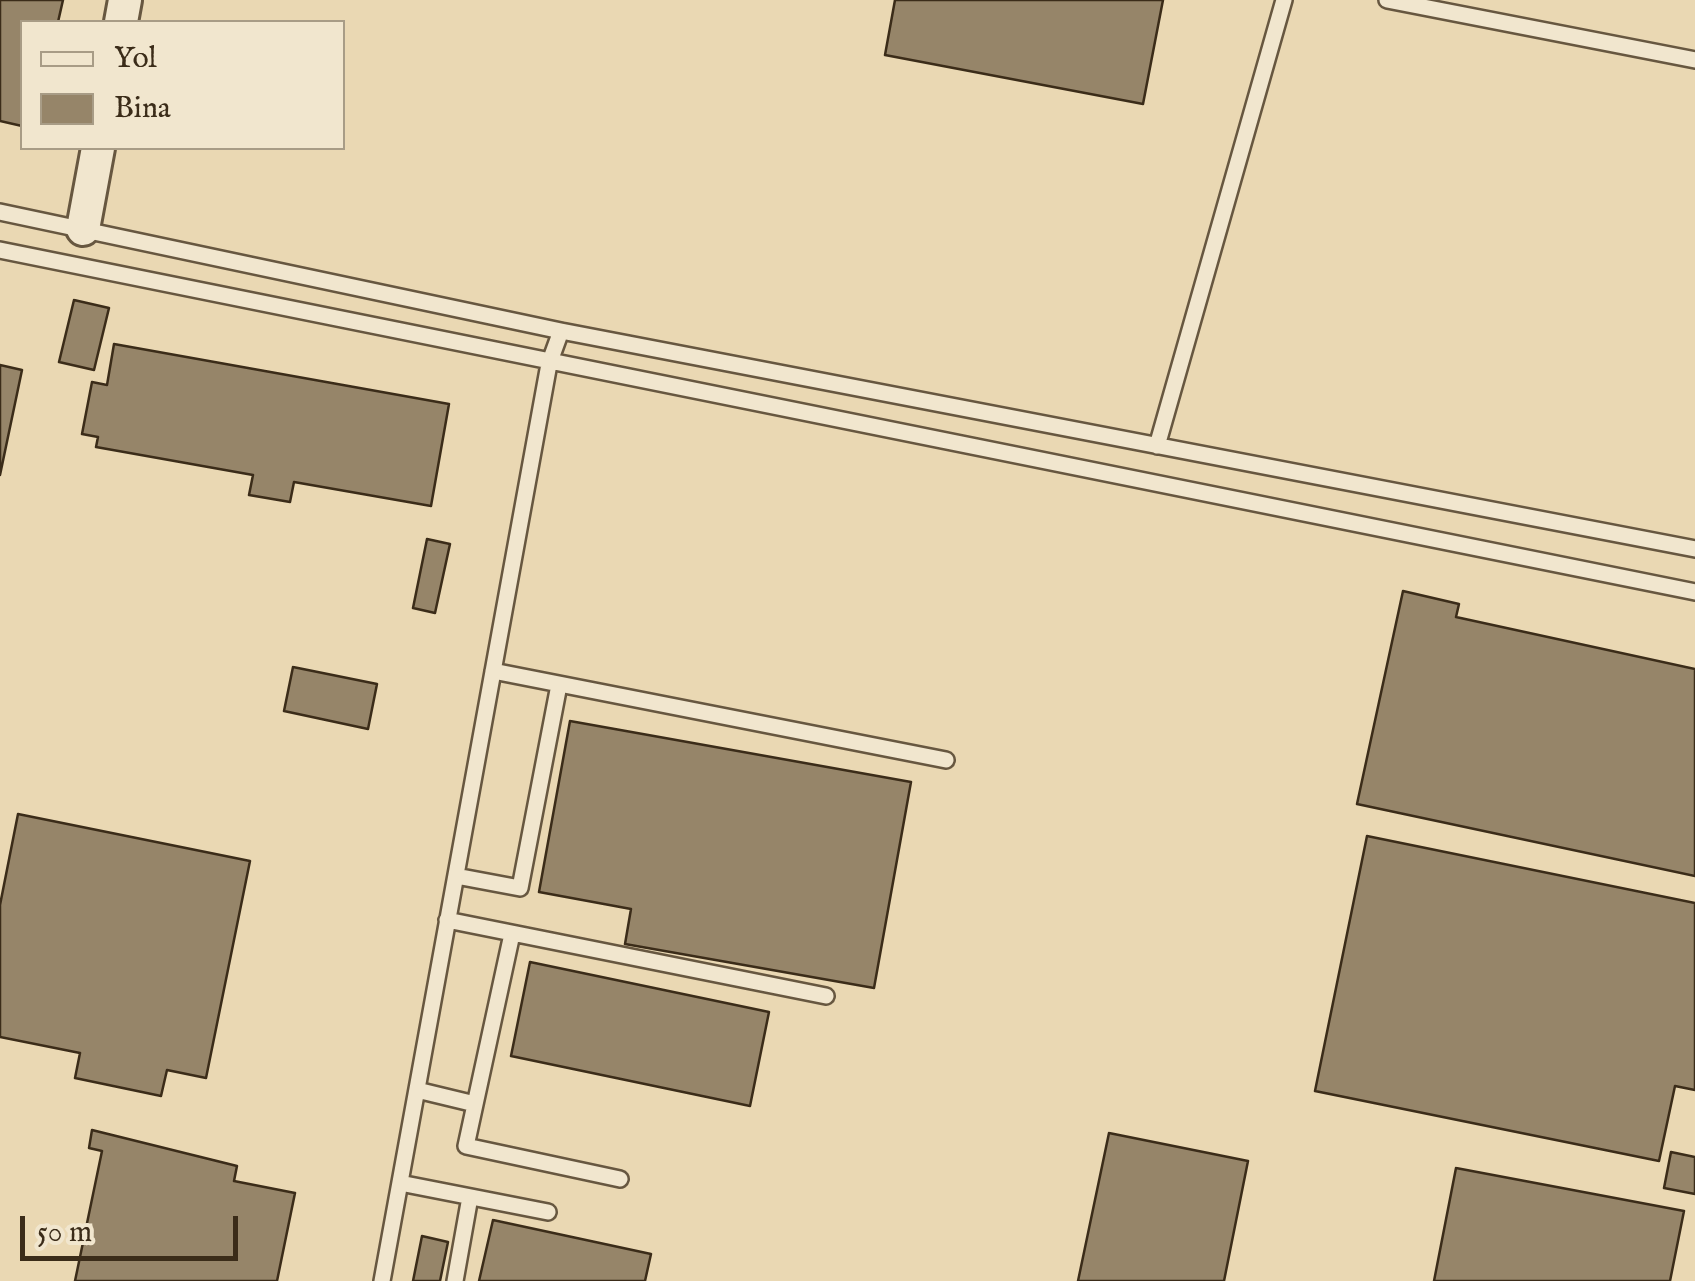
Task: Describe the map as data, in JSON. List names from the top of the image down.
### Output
{
  "legend": ["Yol", "Bina"],
  "scale_bar": "50 m"
}
